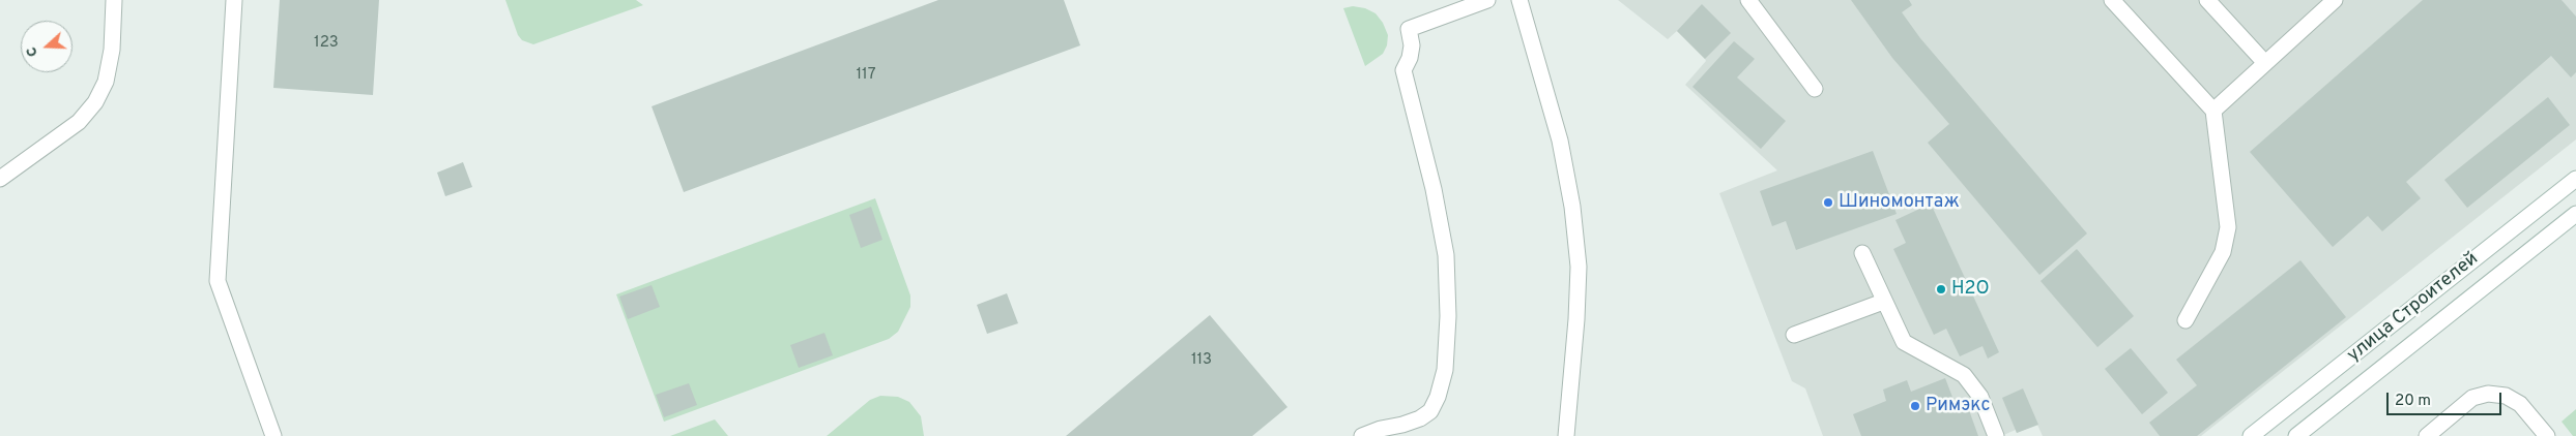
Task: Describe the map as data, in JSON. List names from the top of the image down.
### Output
{
  "streets": {
    "main road": ["улица Строителей"]
  },
  "places": ["Шиномонтаж", "H2O", "Римэкс"],
  "house_numbers": ["123", "117", "113"],
  "scale_bar": "20 m",
  "north": "left"
}
